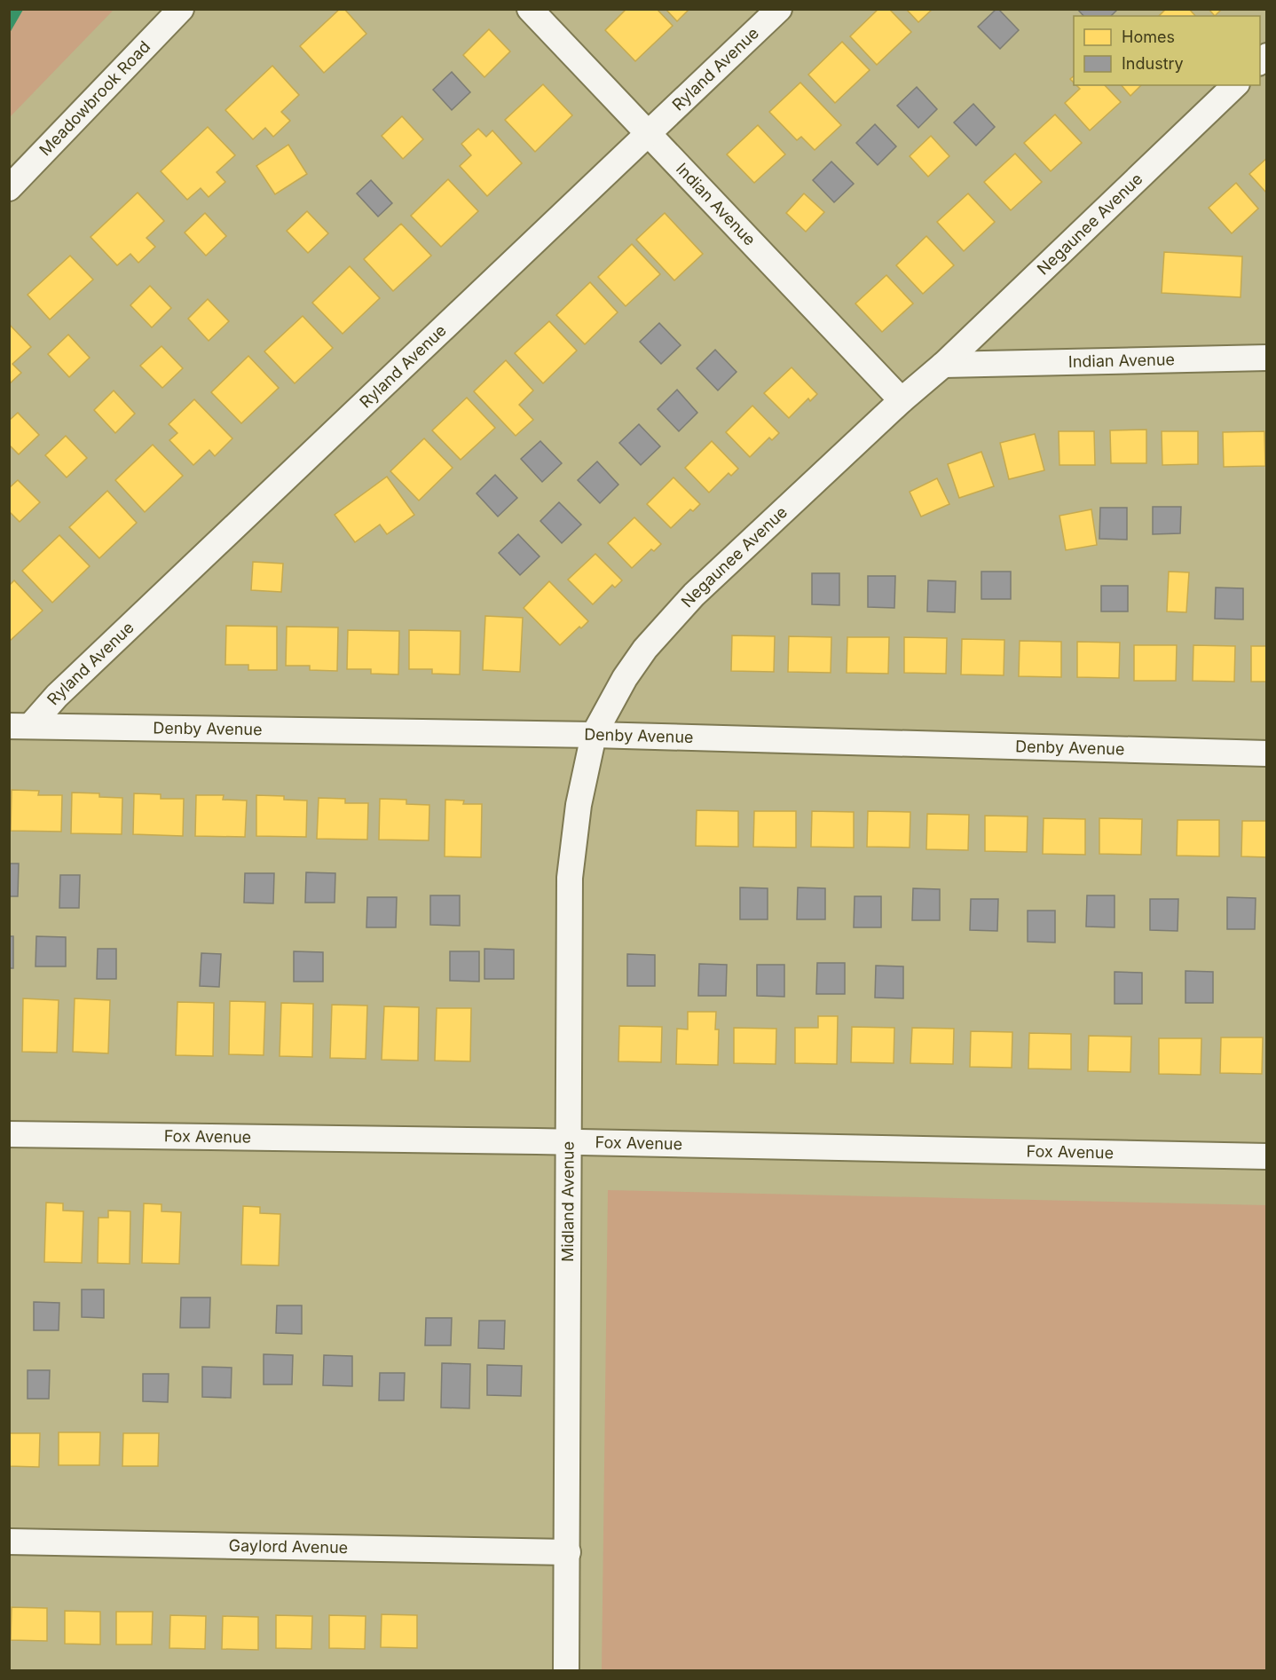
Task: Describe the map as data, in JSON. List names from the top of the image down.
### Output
{
  "streets": {
    "street": [
      "Ryland Avenue",
      "Meadowbrook Road",
      "Indian Avenue",
      "Negaunee Avenue",
      "Denby Avenue",
      "Fox Avenue",
      "Midland Avenue",
      "Gaylord Avenue"
    ]
  },
  "crossings": [
    ["Ryland Avenue", "Indian Avenue"],
    ["Ryland Avenue", "Denby Avenue"],
    ["Indian Avenue", "Negaunee Avenue"],
    ["Negaunee Avenue", "Denby Avenue"],
    ["Negaunee Avenue", "Midland Avenue"],
    ["Denby Avenue", "Midland Avenue"],
    ["Fox Avenue", "Midland Avenue"],
    ["Midland Avenue", "Gaylord Avenue"]
  ],
  "legend": ["Homes", "Industry"]
}
